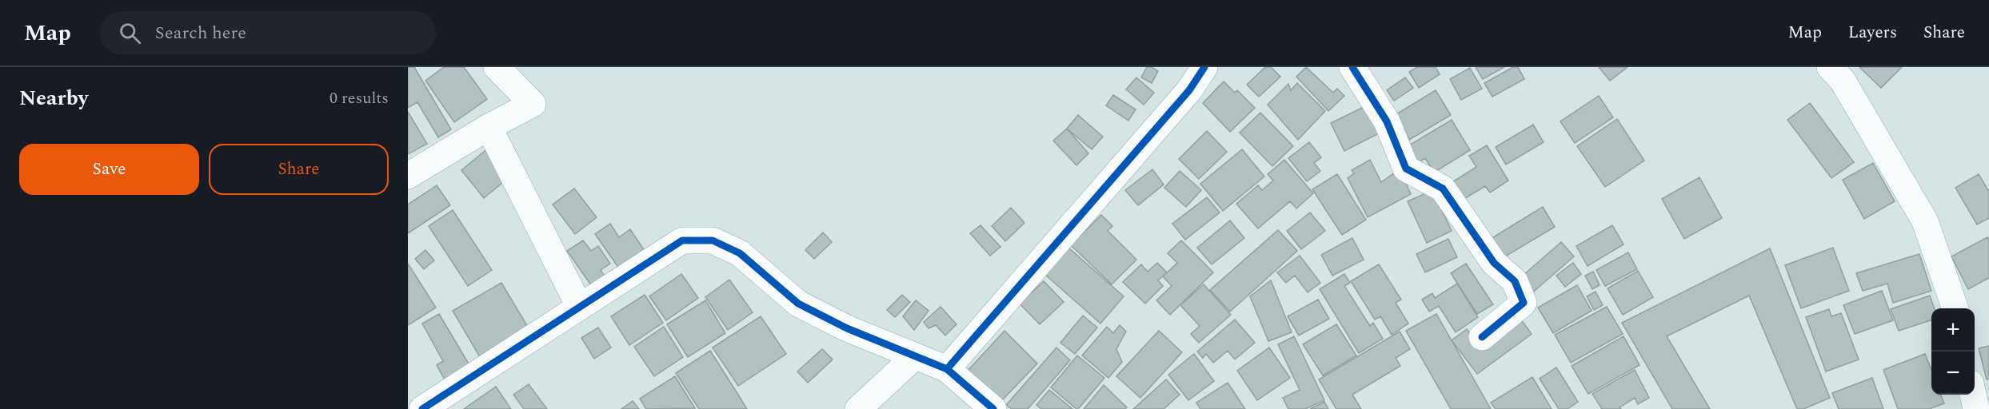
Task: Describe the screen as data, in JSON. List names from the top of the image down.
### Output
{
  "page": {
    "header": "Map",
    "search": "Search here",
    "nav": ["Map", "Layers", "Share"],
    "heading": ["Nearby", "0 results"],
    "buttons": ["Save", "Share"],
    "map_buttons": ["+", "−"]
  }
}
